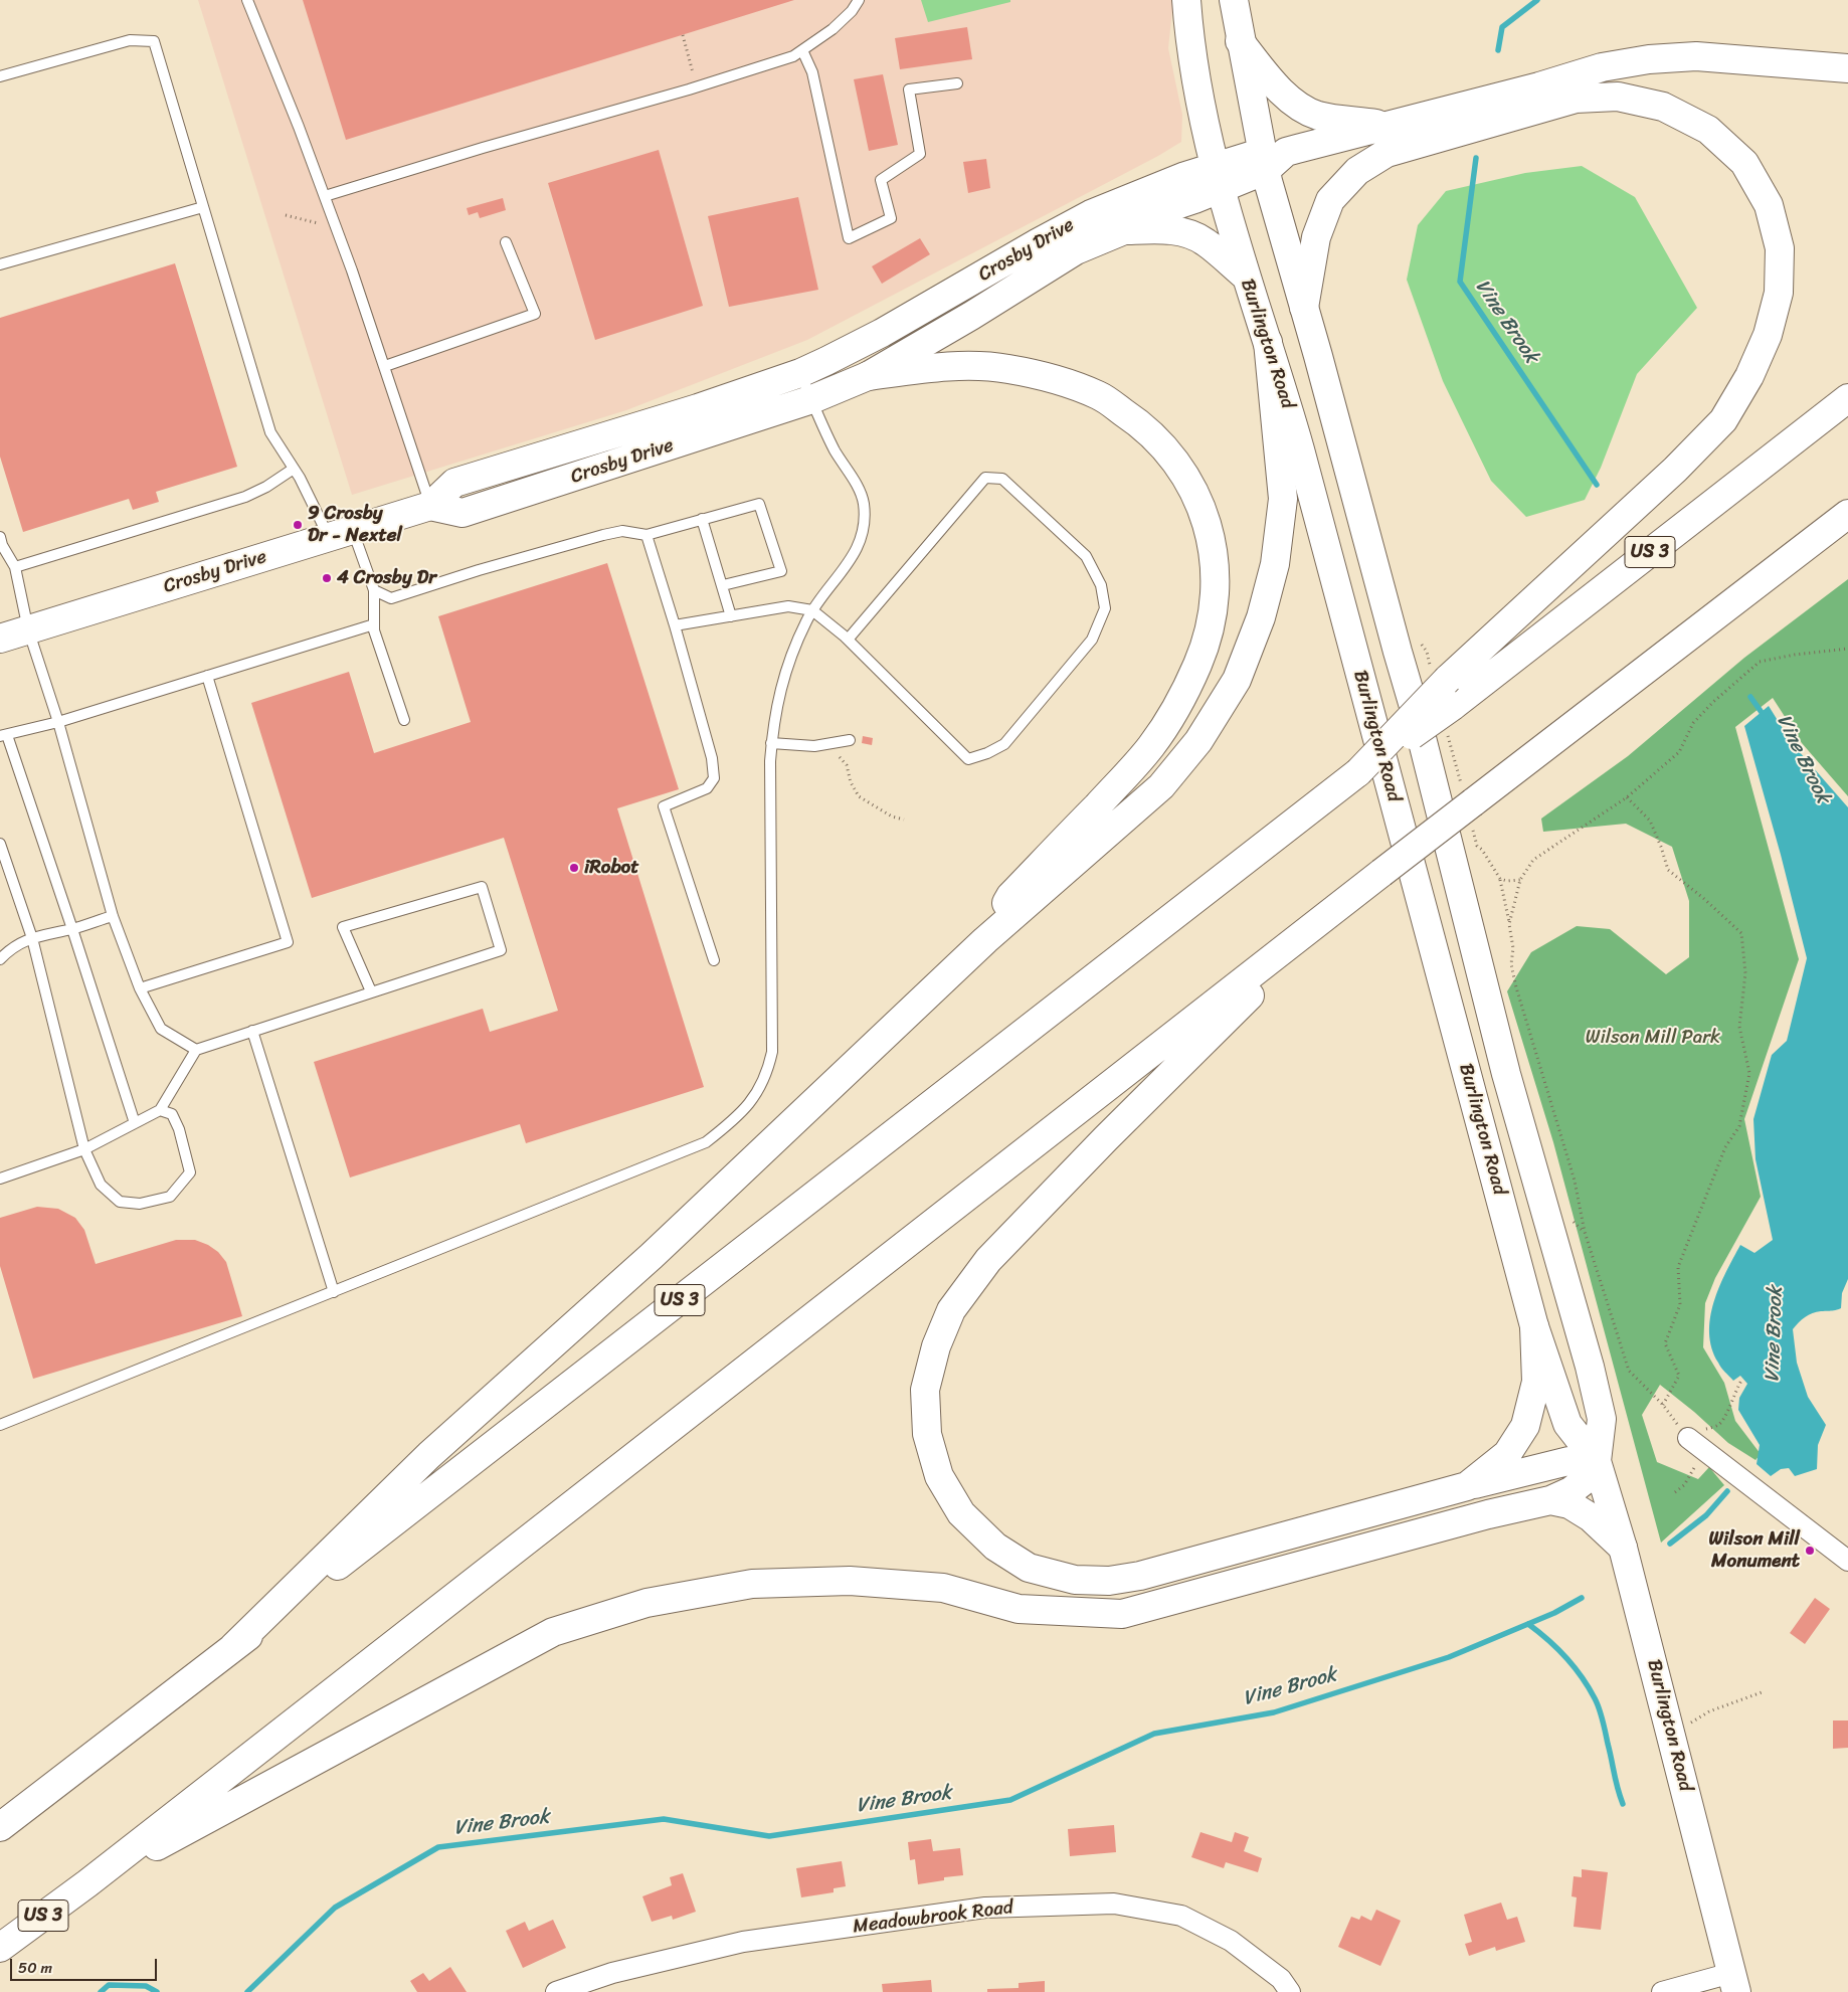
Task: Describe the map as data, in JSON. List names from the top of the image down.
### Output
{
  "streets": {
    "main road": ["Crosby Drive", "Burlington Road", "US 3"],
    "street": ["Meadowbrook Road"]
  },
  "crossings": [
    ["Crosby Drive", "Burlington Road"]
  ],
  "water": ["Vine Brook"],
  "parks": ["Wilson Mill Park"],
  "places": [
    "9 Crosby Dr - Nextel",
    "4 Crosby Dr",
    "iRobot",
    "Wilson Mill Monument"
  ],
  "scale_bar": "50 m"
}
